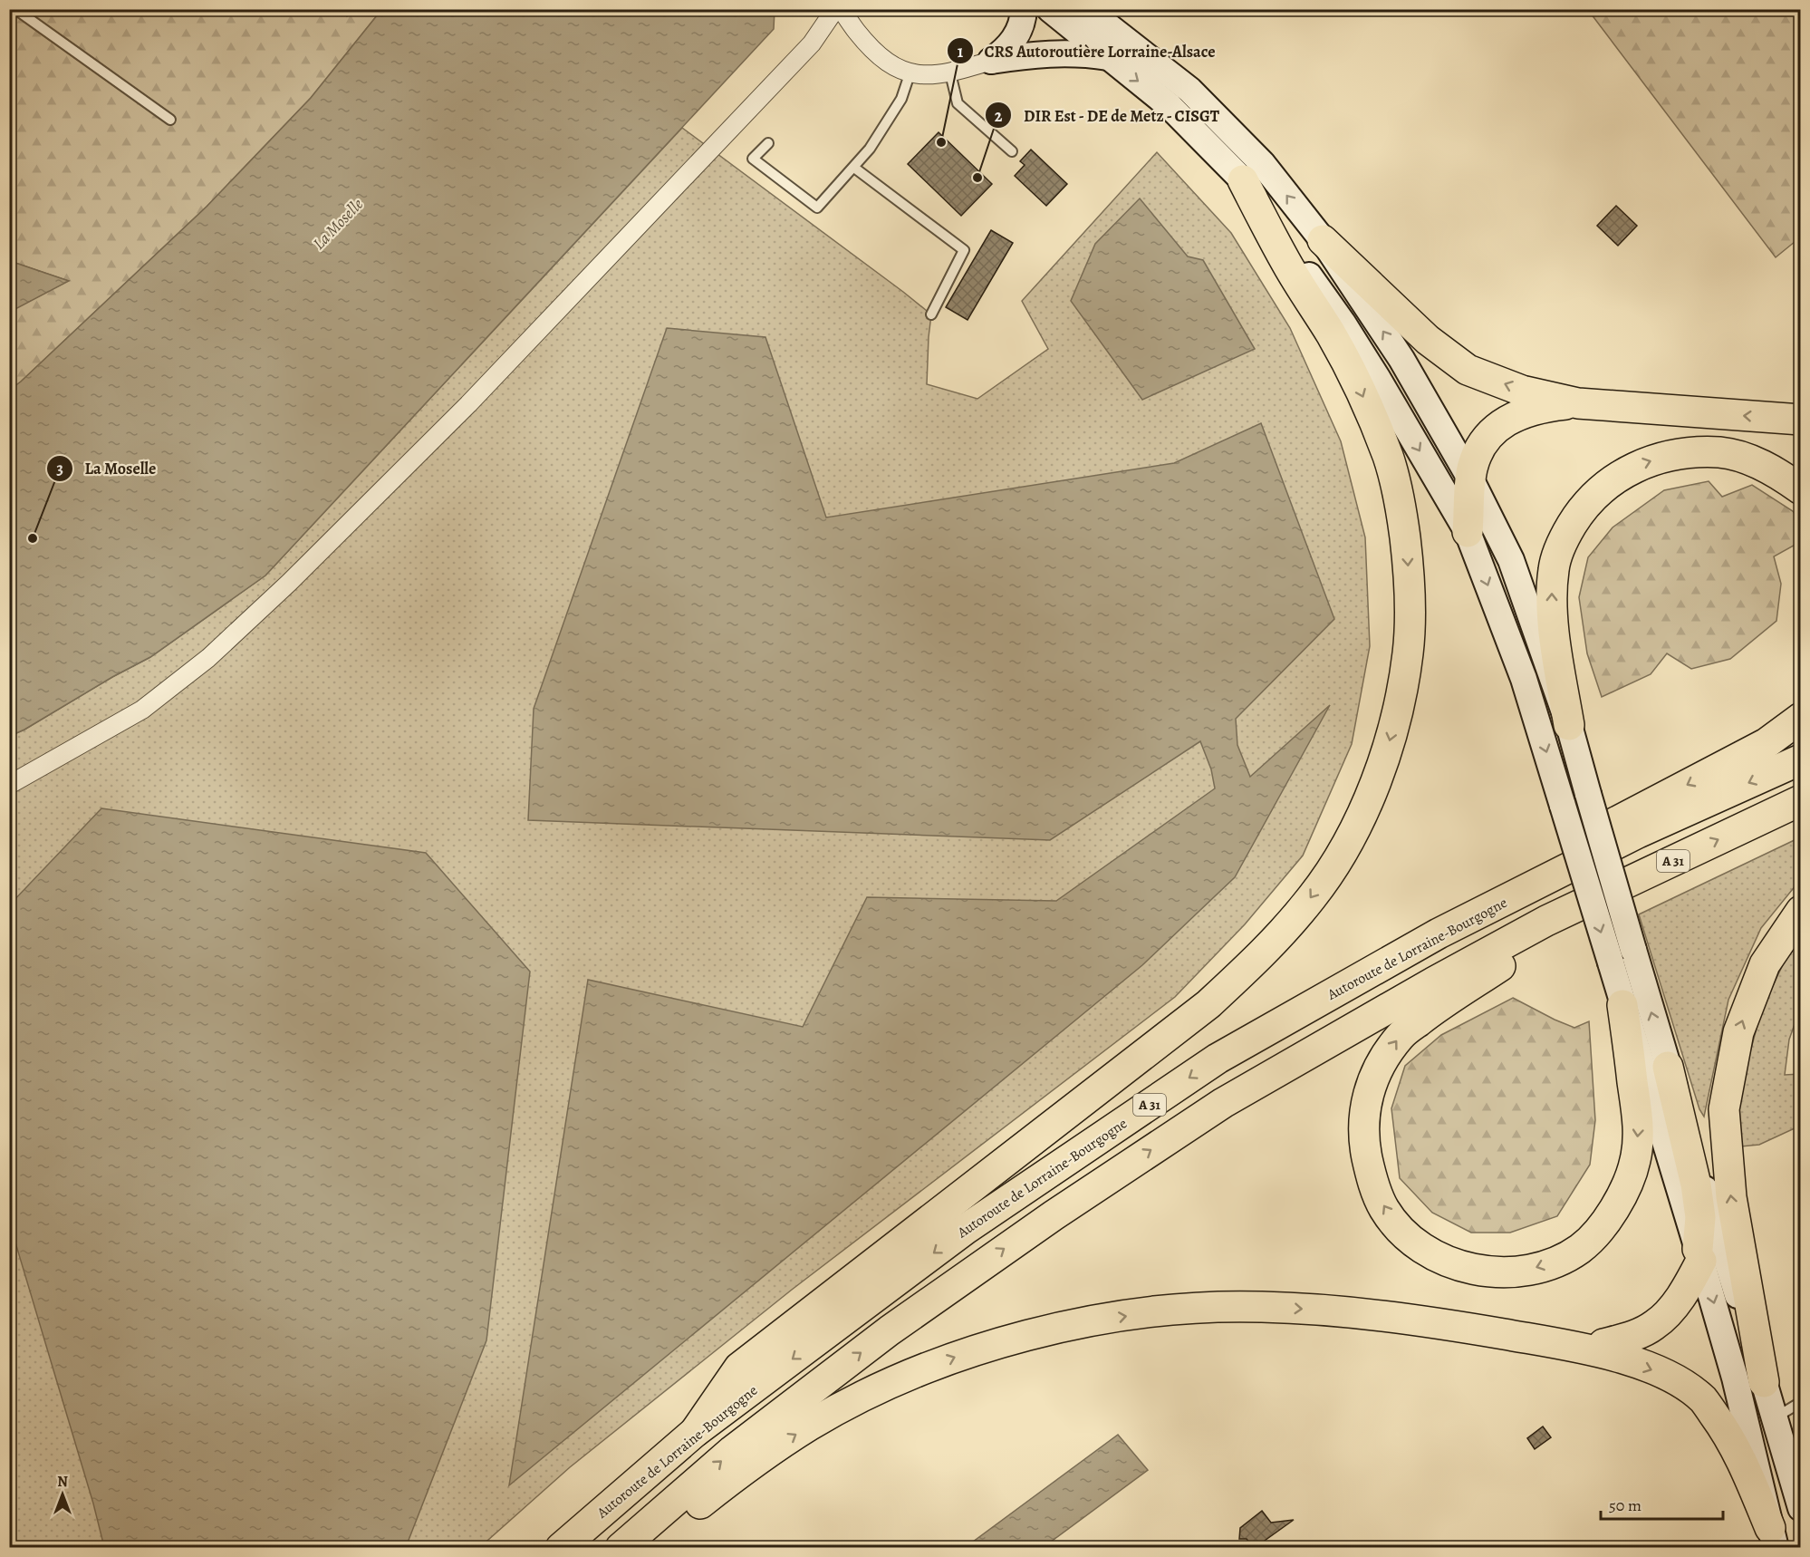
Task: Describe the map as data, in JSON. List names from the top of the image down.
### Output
{
  "streets": {
    "highway": ["A 31", "Autoroute de Lorraine-Bourgogne"]
  },
  "water": ["La Moselle"],
  "places": ["CRS Autoroutière Lorraine-Alsace", "DIR Est - DE de Metz - CISGT", "La Moselle"],
  "scale_bar": "50 m",
  "north": "top"
}
